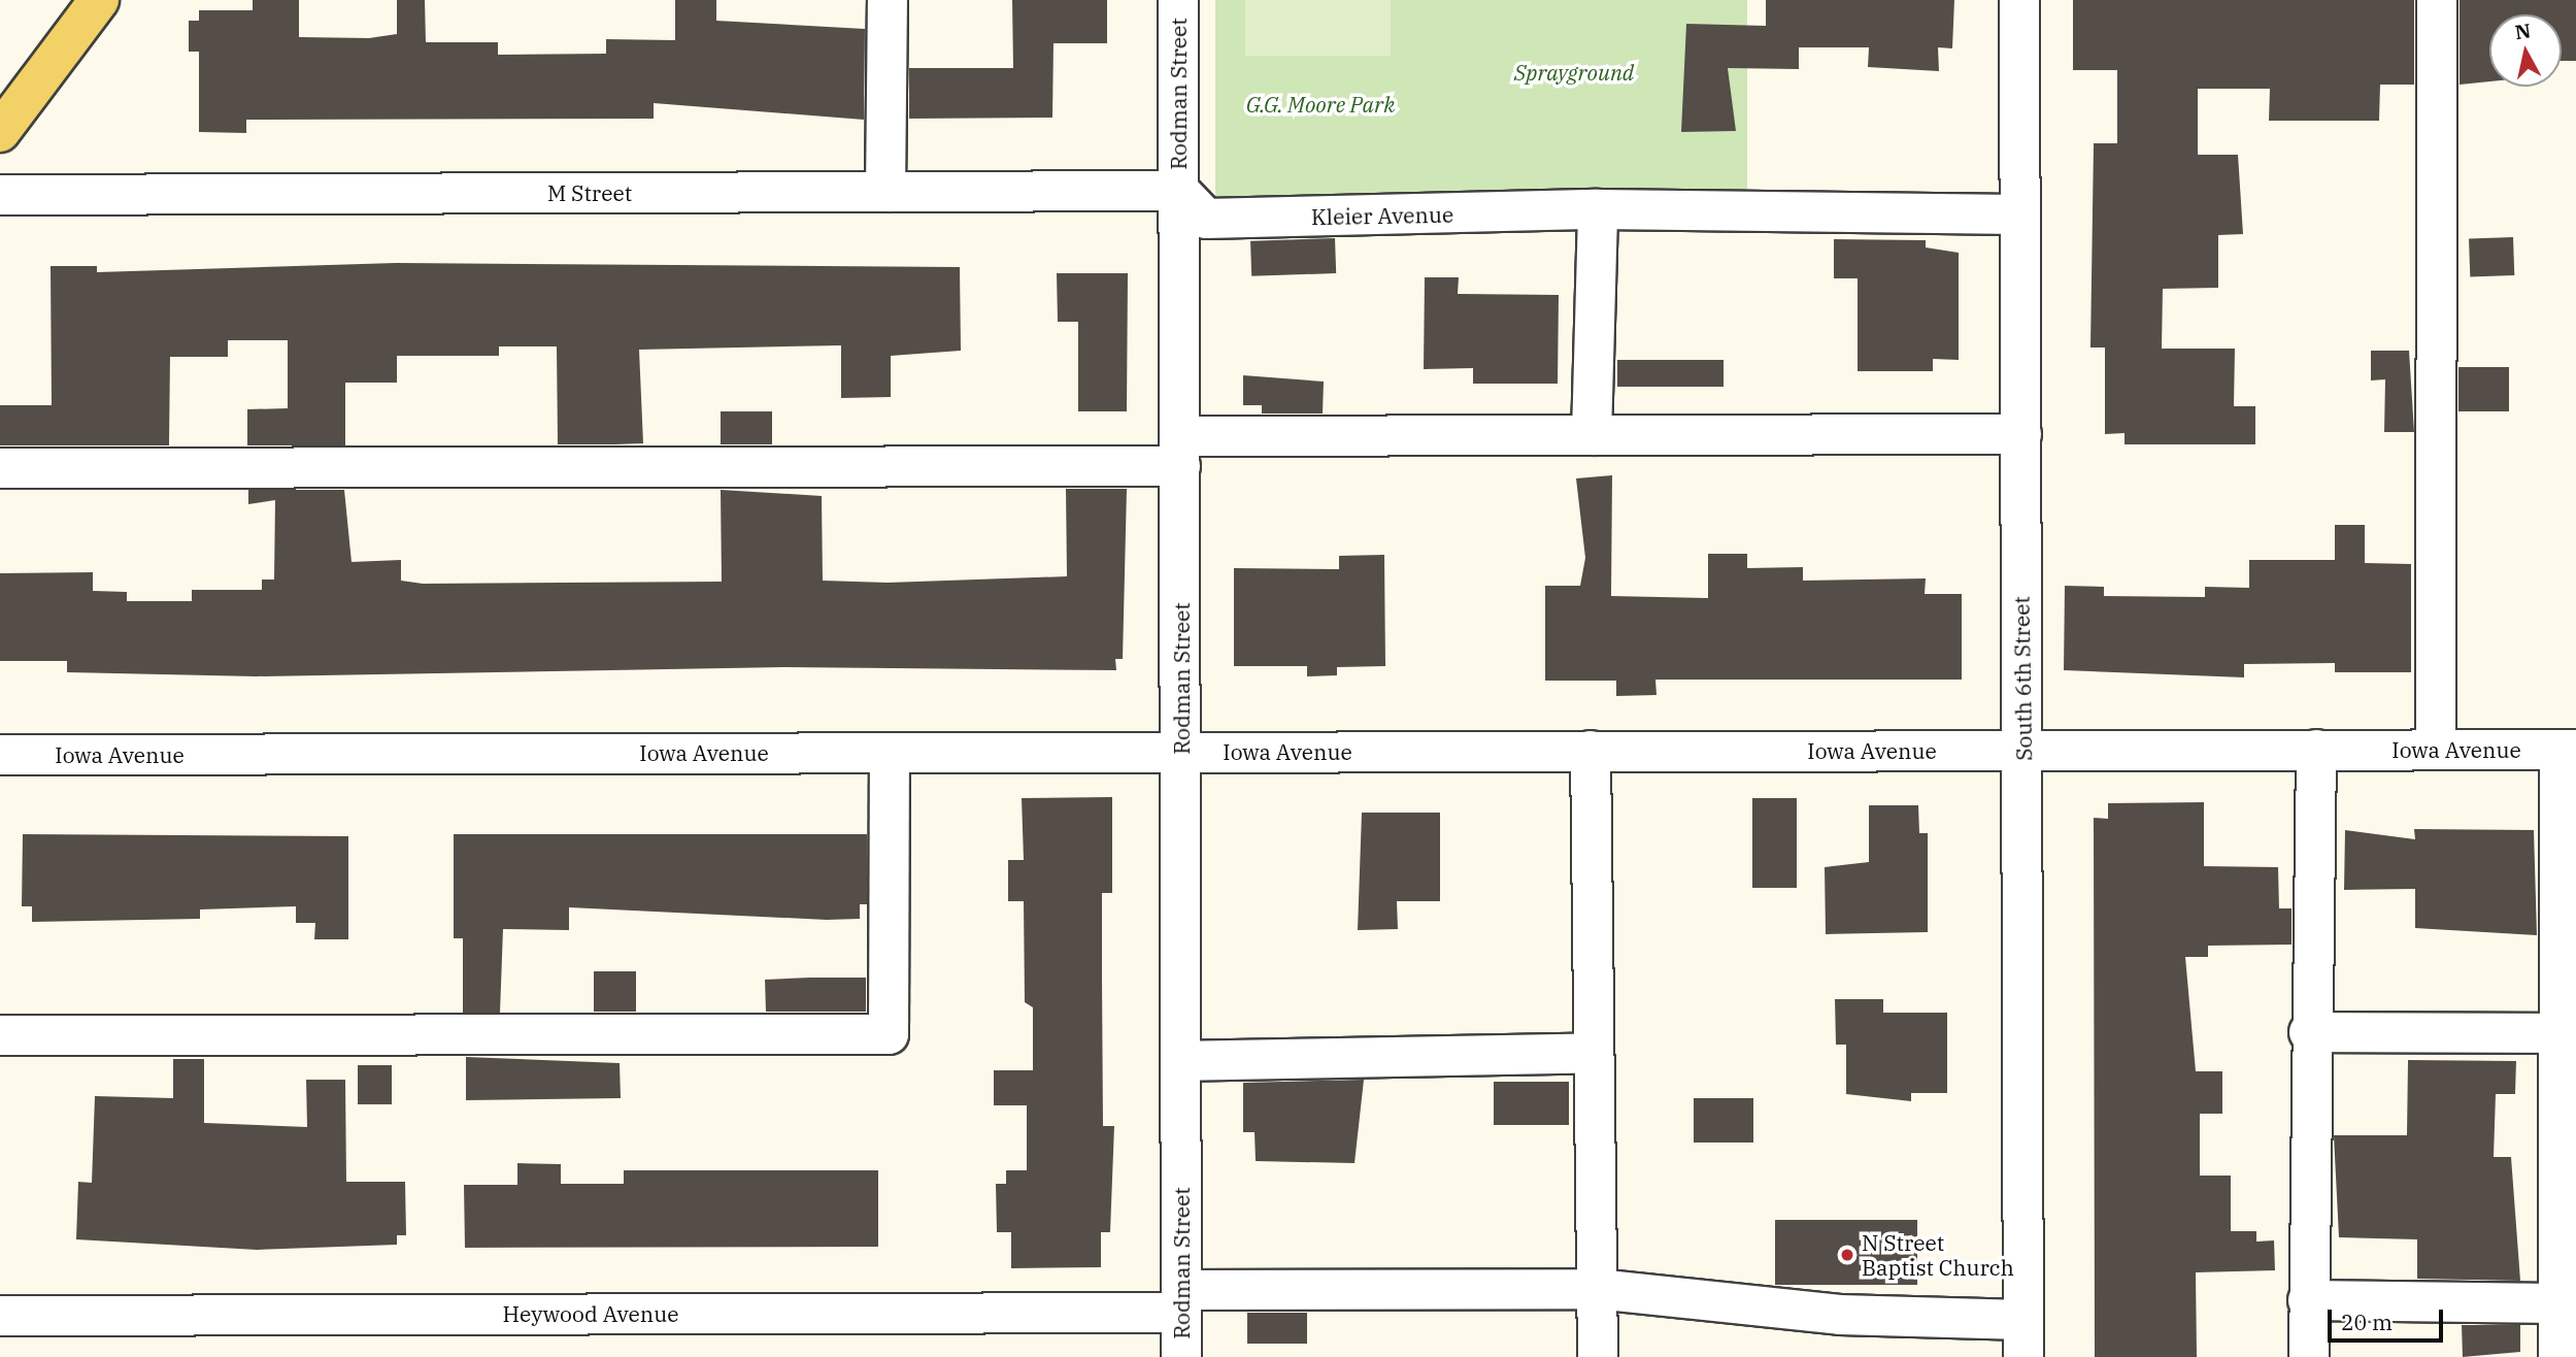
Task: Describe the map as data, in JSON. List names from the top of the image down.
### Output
{
  "streets": {
    "street": [
      "Rodman Street",
      "M Street",
      "Kleier Avenue",
      "South 6th Street",
      "Iowa Avenue",
      "Heywood Avenue"
    ]
  },
  "crossings": [
    ["Rodman Street", "M Street"],
    ["Rodman Street", "Kleier Avenue"],
    ["Rodman Street", "Iowa Avenue"],
    ["Rodman Street", "Heywood Avenue"],
    ["M Street", "Kleier Avenue"],
    ["Kleier Avenue", "South 6th Street"],
    ["South 6th Street", "Iowa Avenue"],
    ["South 6th Street", "Heywood Avenue"]
  ],
  "parks": ["Sprayground", "G.G. Moore Park"],
  "places": ["N Street Baptist Church"],
  "scale_bar": "20 m",
  "north": "top"
}
